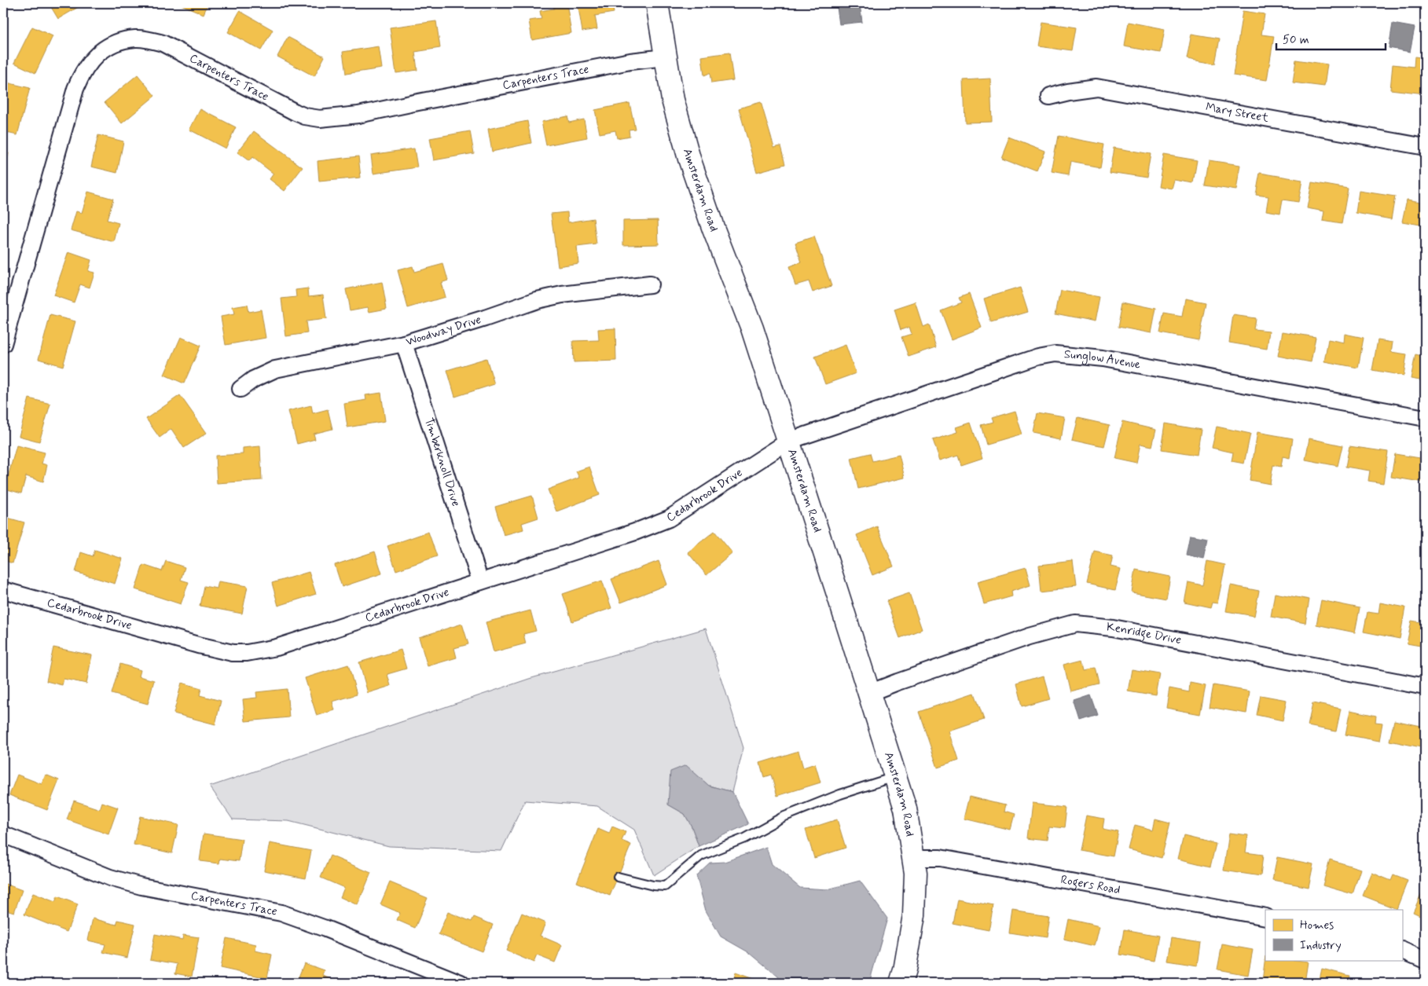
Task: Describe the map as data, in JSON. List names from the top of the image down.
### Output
{
  "streets": {
    "main road": ["Amsterdam Road"],
    "street": [
      "Carpenters Trace",
      "Mary Street",
      "Woodway Drive",
      "Sunglow Avenue",
      "Timberknoll Drive",
      "Cedarbrook Drive",
      "Kenridge Drive",
      "Rogers Road"
    ]
  },
  "crossings": [
    ["Carpenters Trace", "Amsterdam Road"],
    ["Amsterdam Road", "Sunglow Avenue"],
    ["Amsterdam Road", "Cedarbrook Drive"],
    ["Amsterdam Road", "Kenridge Drive"],
    ["Amsterdam Road", "Rogers Road"],
    ["Woodway Drive", "Timberknoll Drive"],
    ["Sunglow Avenue", "Cedarbrook Drive"],
    ["Timberknoll Drive", "Cedarbrook Drive"]
  ],
  "legend": ["Homes", "Industry"],
  "scale_bar": "50 m"
}
